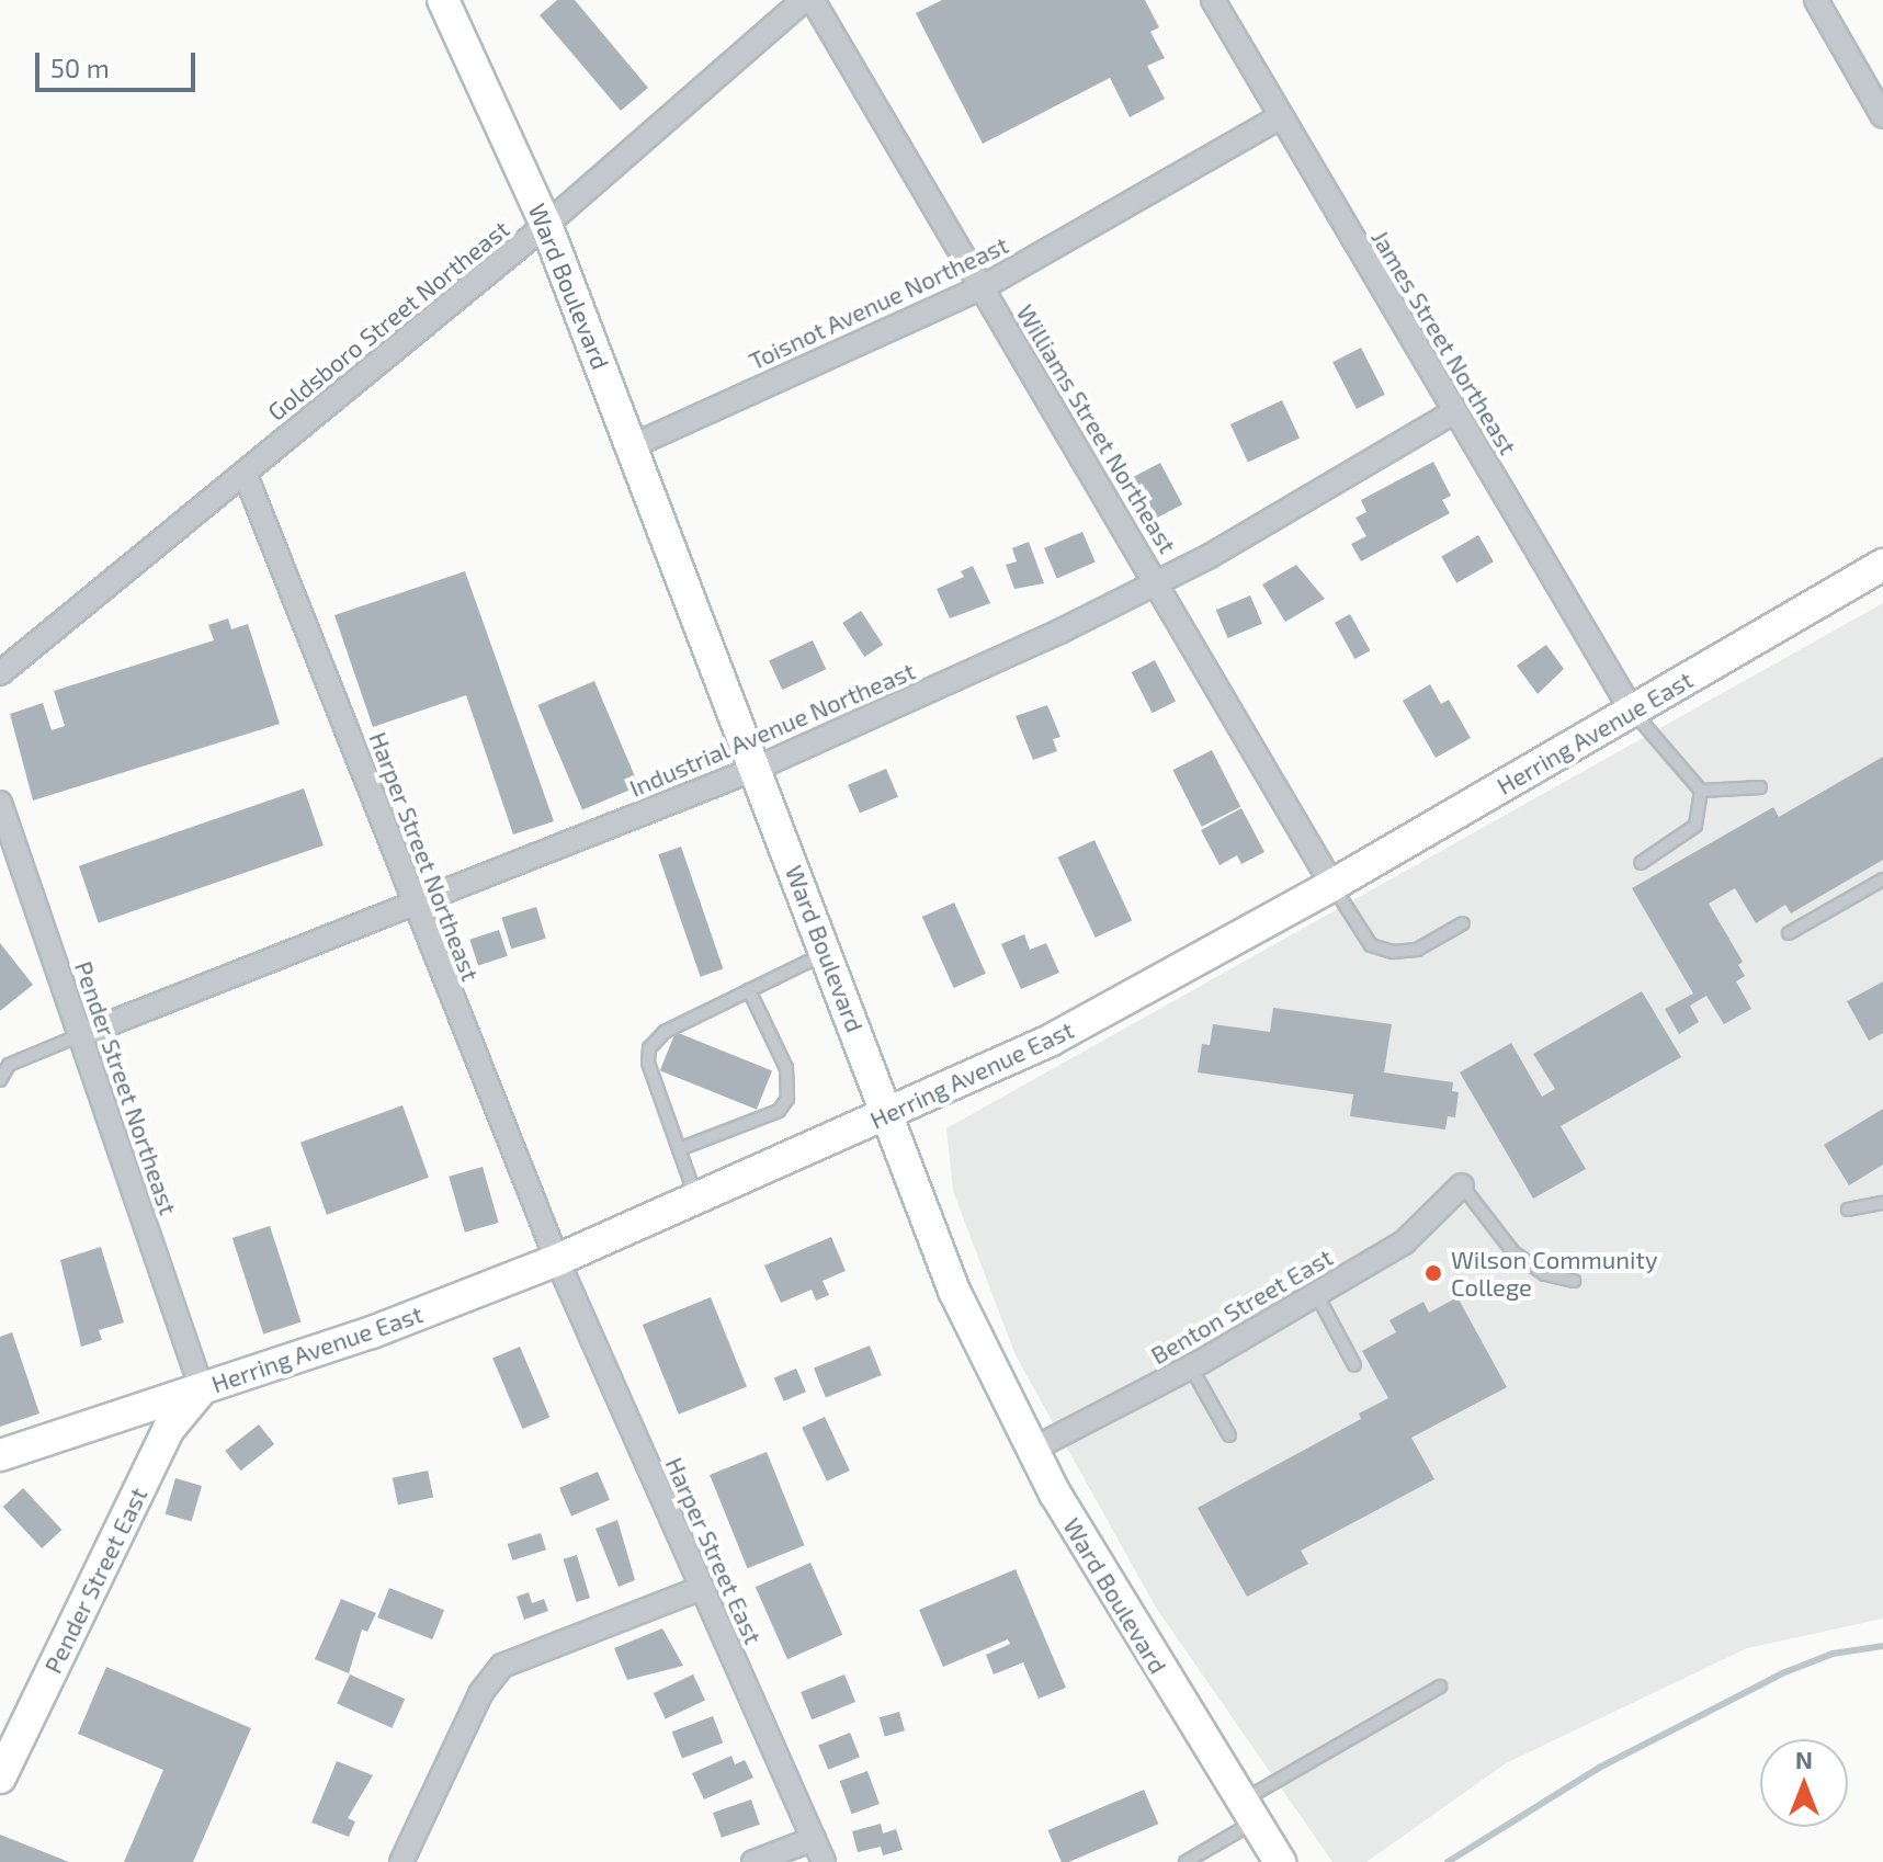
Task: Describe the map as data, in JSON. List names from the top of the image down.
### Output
{
  "streets": {
    "main road": ["Ward Boulevard", "Herring Avenue East", "Pender Street East"],
    "street": [
      "Toisnot Avenue Northeast",
      "Goldsboro Street Northeast",
      "James Street Northeast",
      "Williams Street Northeast",
      "Industrial Avenue Northeast",
      "Harper Street Northeast",
      "Pender Street Northeast",
      "Benton Street East",
      "Harper Street East"
    ]
  },
  "crossings": [
    ["Ward Boulevard", "Toisnot Avenue Northeast"],
    ["Ward Boulevard", "Goldsboro Street Northeast"],
    ["Ward Boulevard", "Industrial Avenue Northeast"],
    ["Ward Boulevard", "Herring Avenue East"],
    ["Ward Boulevard", "Benton Street East"],
    ["Toisnot Avenue Northeast", "James Street Northeast"],
    ["Toisnot Avenue Northeast", "Williams Street Northeast"],
    ["Goldsboro Street Northeast", "Harper Street Northeast"],
    ["James Street Northeast", "Industrial Avenue Northeast"],
    ["James Street Northeast", "Herring Avenue East"],
    ["Williams Street Northeast", "Industrial Avenue Northeast"],
    ["Williams Street Northeast", "Herring Avenue East"],
    ["Industrial Avenue Northeast", "Harper Street Northeast"],
    ["Industrial Avenue Northeast", "Pender Street Northeast"],
    ["Herring Avenue East", "Harper Street Northeast"],
    ["Herring Avenue East", "Pender Street Northeast"],
    ["Herring Avenue East", "Harper Street East"],
    ["Herring Avenue East", "Pender Street East"],
    ["Harper Street Northeast", "Harper Street East"],
    ["Pender Street Northeast", "Pender Street East"]
  ],
  "places": ["Wilson Community College"],
  "scale_bar": "50 m",
  "north": "top"
}
